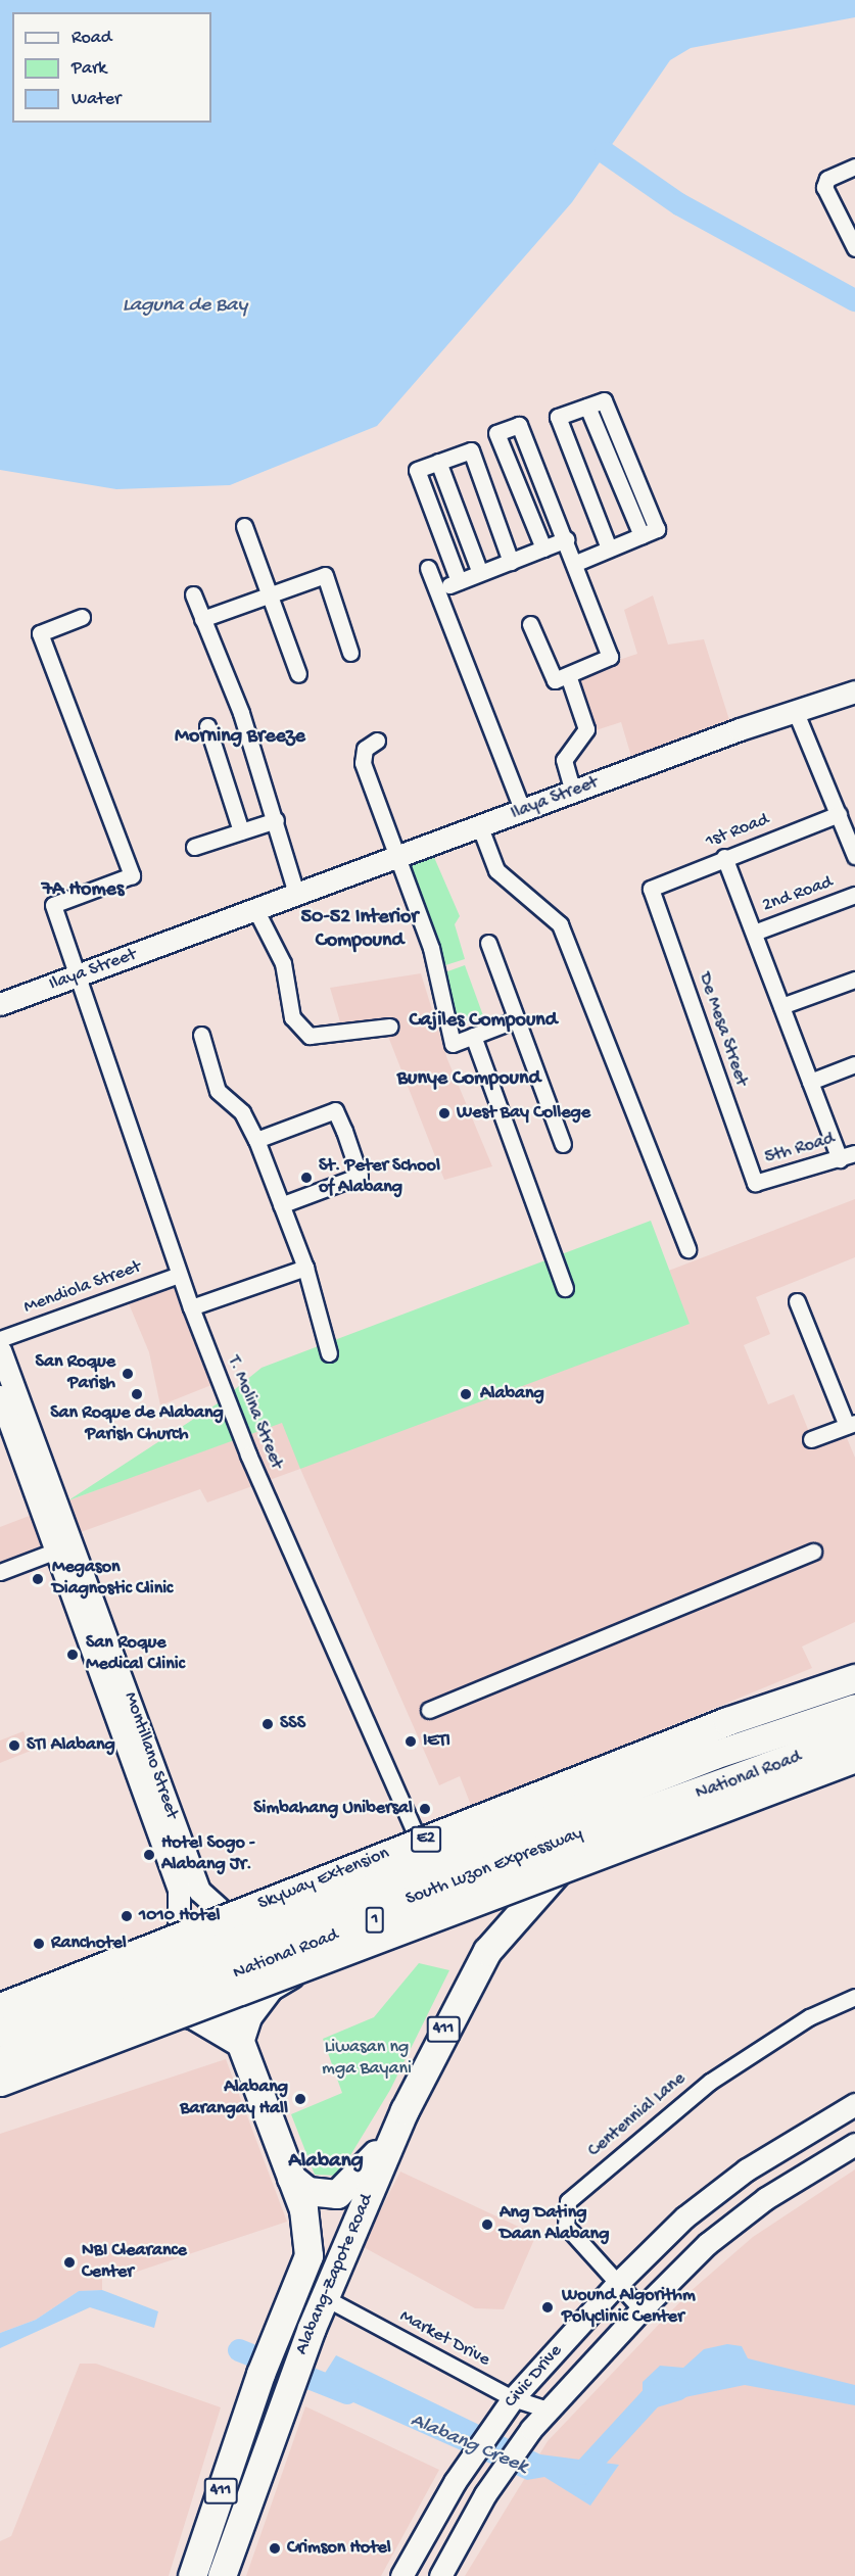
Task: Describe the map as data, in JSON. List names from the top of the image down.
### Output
{
  "streets": {
    "highway": [
      "National Road",
      "E2",
      "South Luzon Expressway",
      "Skyway Extension",
      "1",
      "411",
      "Alabang-Zapote Road"
    ],
    "main road": ["Ilaya Street", "Montillano Street", "Civic Drive"],
    "street": [
      "1st Road",
      "2nd Road",
      "De Mesa Street",
      "5th Road",
      "Mendiola Street",
      "T. Molina Street",
      "Centennial Lane",
      "Market Drive"
    ]
  },
  "crossings": [
    ["Ilaya Street", "T. Molina Street"],
    ["1st Road", "De Mesa Street"],
    ["De Mesa Street", "5th Road"],
    ["Mendiola Street", "T. Molina Street"],
    ["National Road", "South Luzon Expressway"],
    ["National Road", "411"],
    ["National Road", "Alabang-Zapote Road"],
    ["411", "Alabang-Zapote Road"],
    ["Centennial Lane", "Civic Drive"],
    ["Alabang-Zapote Road", "Market Drive"],
    ["Market Drive", "Civic Drive"]
  ],
  "districts": [
    "Morning Breeze",
    "7A Homes",
    "50-52 Interior Compound",
    "Cajiles Compound",
    "Bunye Compound",
    "Alabang"
  ],
  "water": ["Laguna de Bay", "Alabang Creek"],
  "parks": ["Liwasan ng mga Bayani"],
  "places": [
    "West Bay College",
    "St. Peter School of Alabang",
    "San Roque Parish",
    "San Roque de Alabang Parish Church",
    "Alabang",
    "Megason Diagnostic Clinic",
    "San Roque Medical Clinic",
    "SSS",
    "IETI",
    "STI Alabang",
    "Simbahang Unibersal",
    "Hotel Sogo - Alabang Jr.",
    "1010 Hotel",
    "Ranchotel",
    "Alabang Barangay Hall",
    "Ang Dating Daan Alabang",
    "NBI Clearance Center",
    "Wound Algorithm Polyclinic Center",
    "Crimson Hotel"
  ],
  "legend": ["Road", "Park", "Water"]
}
